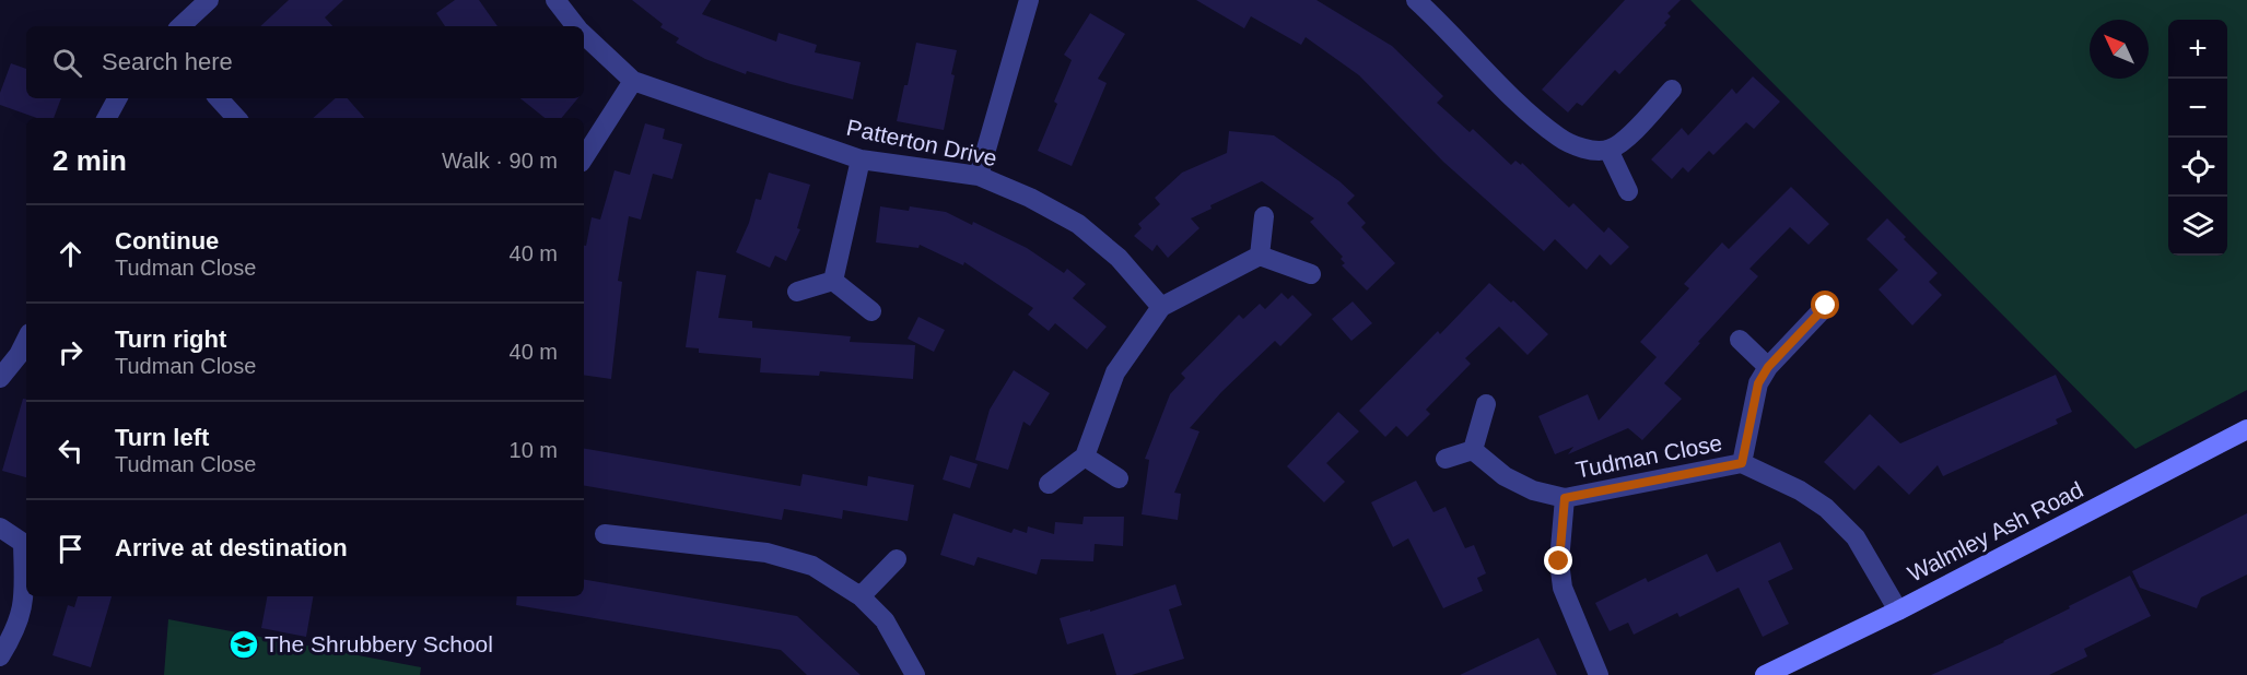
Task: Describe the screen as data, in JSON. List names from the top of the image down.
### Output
{
  "streets": {
    "street": ["Patterton Drive", "Tudman Close", "Walmley Ash Road"]
  },
  "crossings": [
    ["Tudman Close", "Walmley Ash Road"]
  ],
  "places": {
    "school or university": ["The Shrubbery School"]
  },
  "north": "top left",
  "page": {
    "map_buttons": ["+", "−"],
    "search": "Search here",
    "heading": ["2 min", "Walk · 90 m"],
    "list": [
      ["Continue", "Tudman Close", "40 m"],
      ["Turn right", "Tudman Close", "40 m"],
      ["Turn left", "Tudman Close", "10 m"],
      "Arrive at destination"
    ]
  }
}
